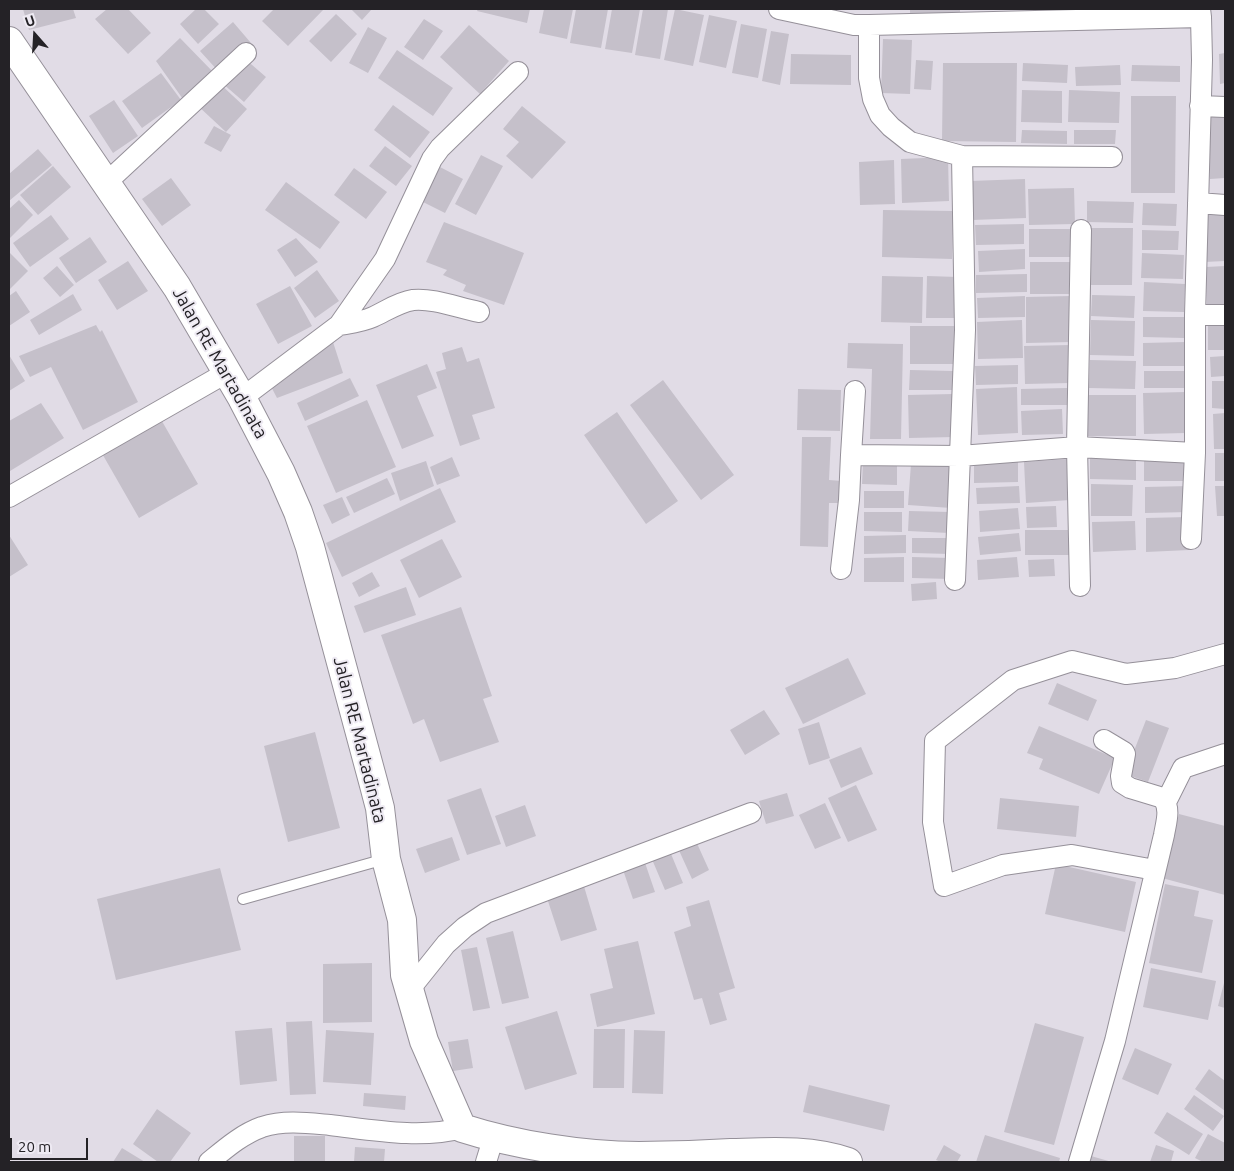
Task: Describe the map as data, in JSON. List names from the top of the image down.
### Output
{
  "streets": {
    "highway": ["Jalan RE Martadinata"]
  },
  "scale_bar": "20 m",
  "north": "top"
}
